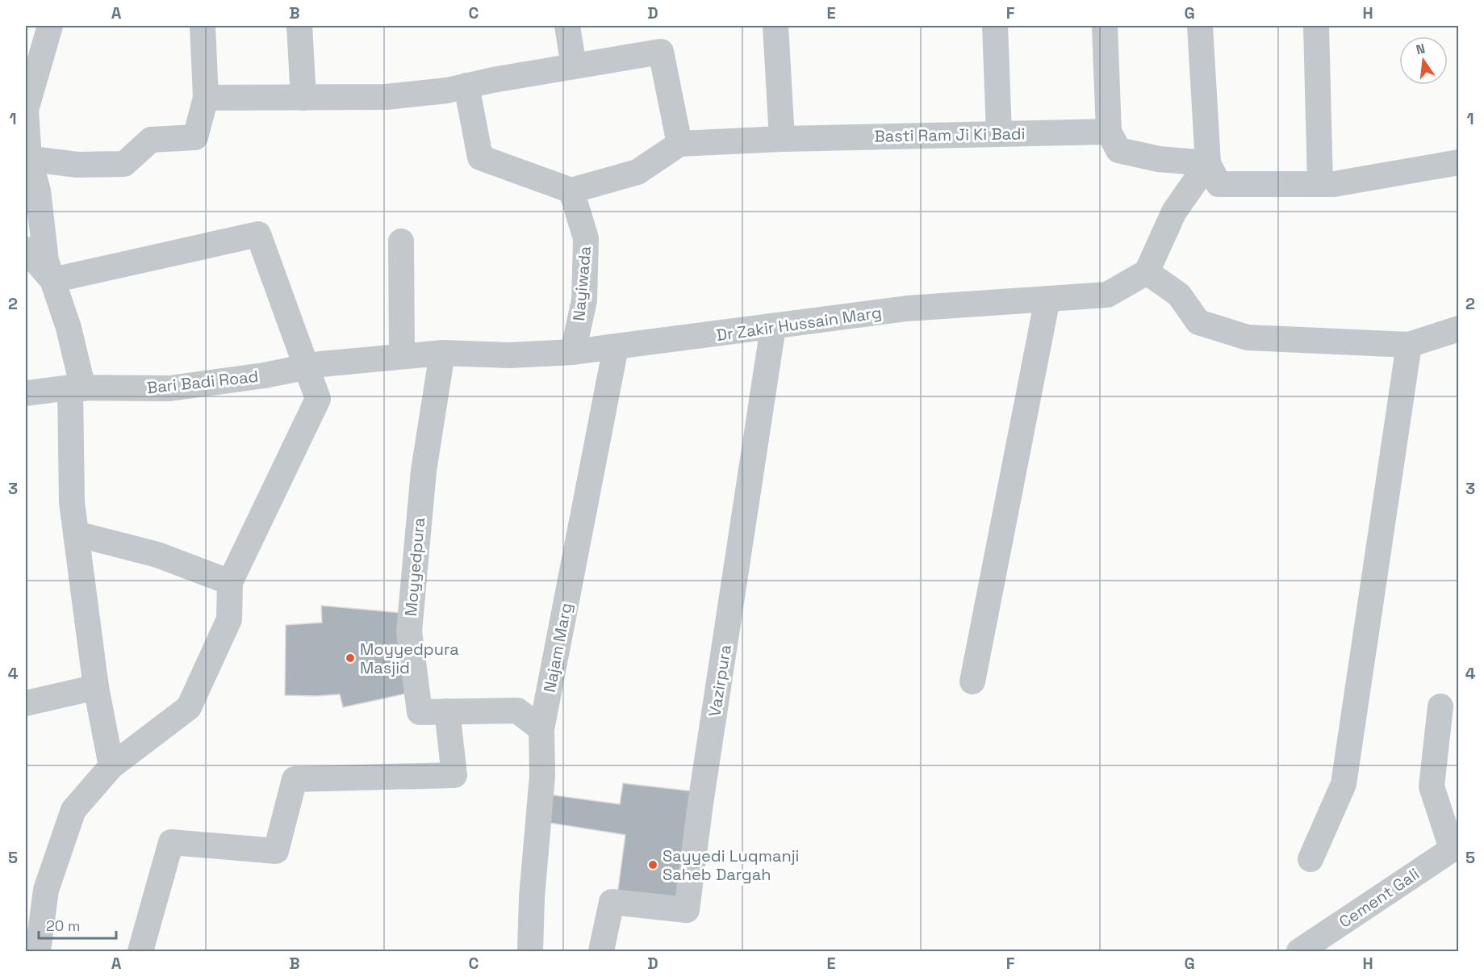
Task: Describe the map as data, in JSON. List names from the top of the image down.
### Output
{
  "streets": {
    "street": [
      "Basti Ram Ji Ki Badi",
      "Nayiwada",
      "Dr Zakir Hussain Marg",
      "Bari Badi Road",
      "Moyyedpura",
      "Najam Marg",
      "Vazirpura",
      "Cement Gali"
    ]
  },
  "crossings": [
    ["Nayiwada", "Dr Zakir Hussain Marg"],
    ["Dr Zakir Hussain Marg", "Bari Badi Road"],
    ["Dr Zakir Hussain Marg", "Moyyedpura"],
    ["Dr Zakir Hussain Marg", "Najam Marg"],
    ["Dr Zakir Hussain Marg", "Vazirpura"],
    ["Moyyedpura", "Najam Marg"]
  ],
  "places": ["Moyyedpura Masjid", "Sayyedi Luqmanji Saheb Dargah"],
  "scale_bar": "20 m",
  "north": "top",
  "grid": {
    "columns": [
      "A",
      "B",
      "C",
      "D",
      "E",
      "F",
      "G",
      "H"
    ],
    "rows": [
      "1",
      "2",
      "3",
      "4",
      "5"
    ]
  }
}
